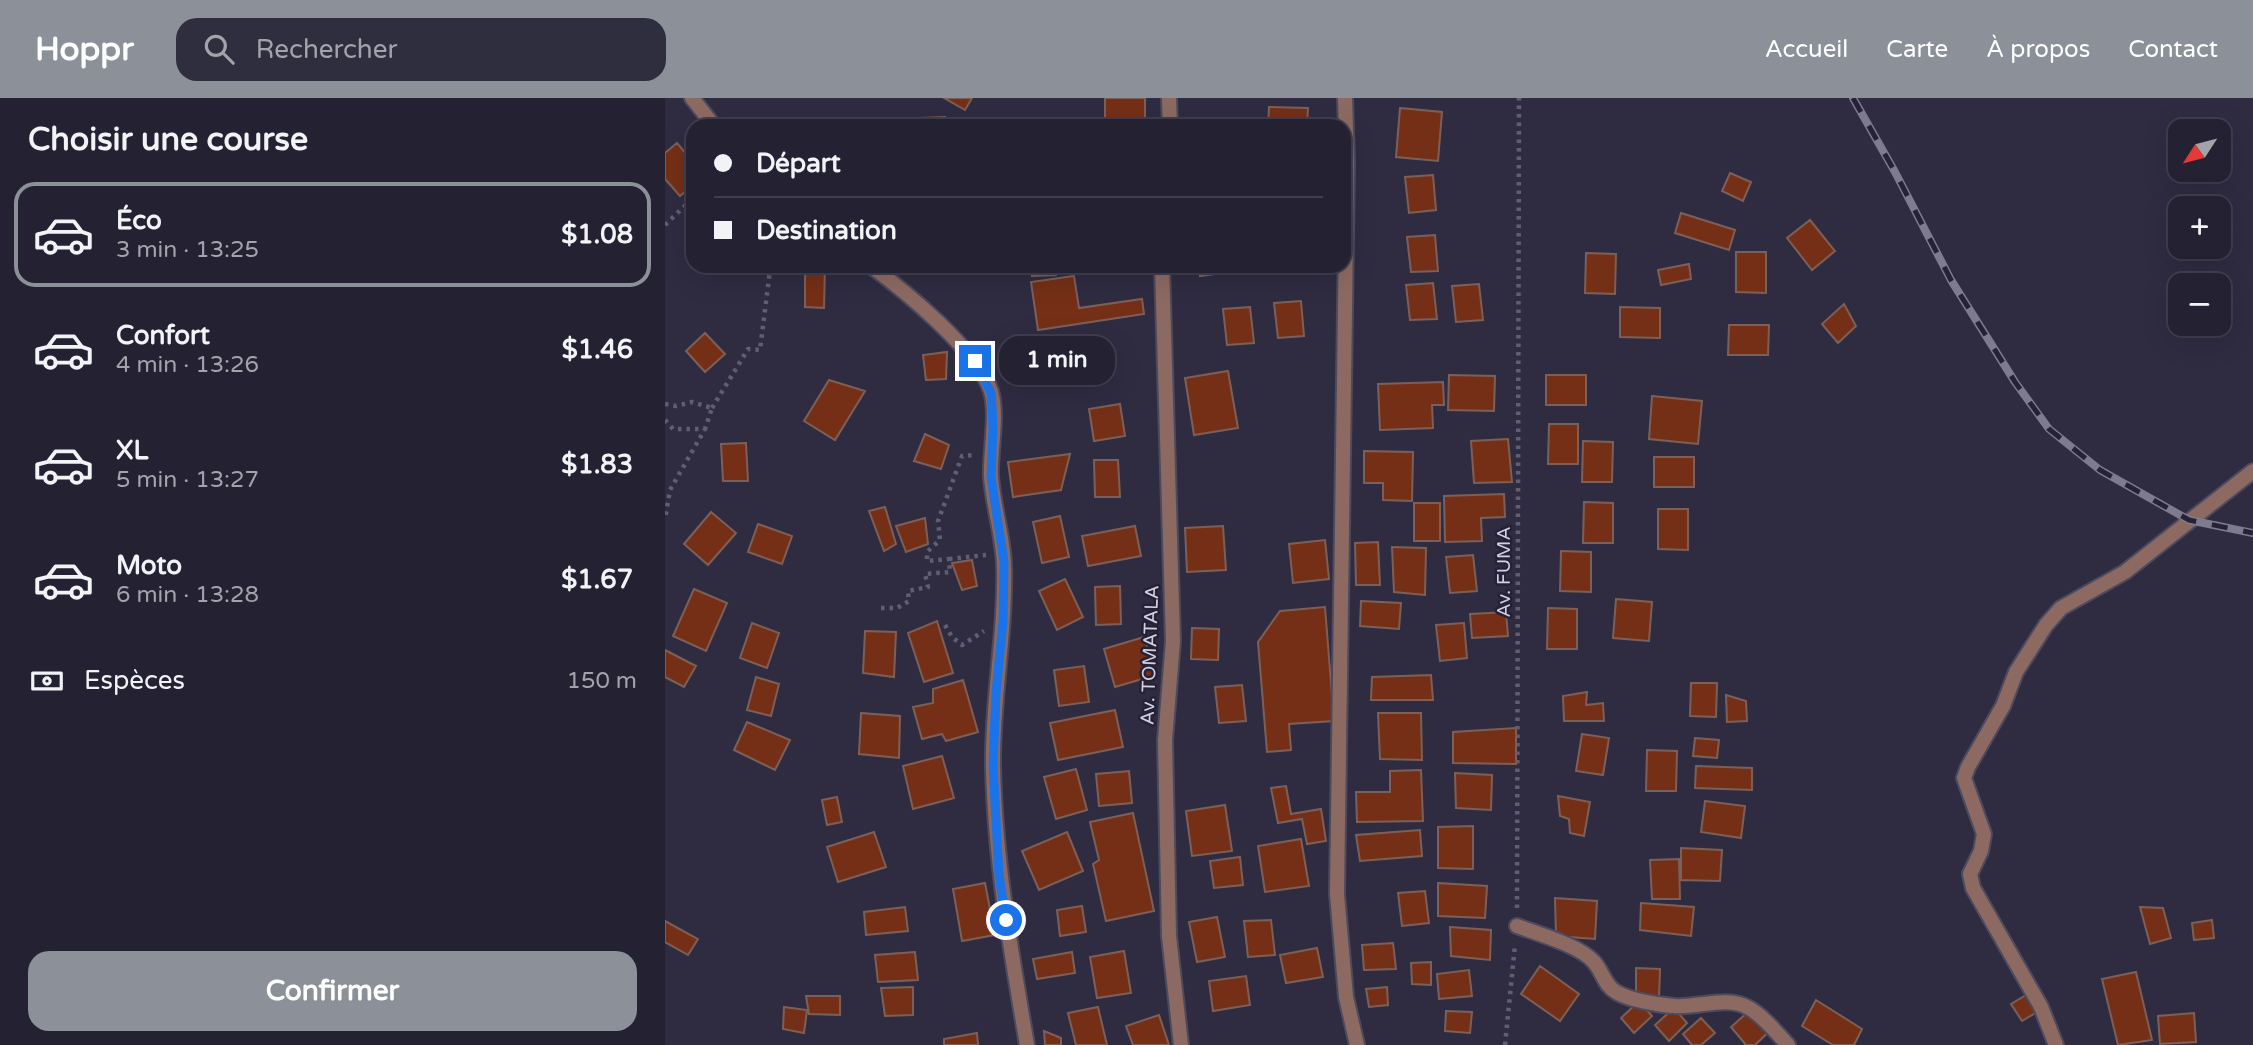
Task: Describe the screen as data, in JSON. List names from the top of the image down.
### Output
{
  "streets": {
    "street": ["Av. TOMATALA"],
    "path": ["Av. FUMA"]
  },
  "north": "bottom left",
  "page": {
    "header": "Hoppr",
    "search": "Rechercher",
    "nav": [
      "Accueil",
      "Carte",
      "À propos",
      "Contact"
    ],
    "heading": "Choisir une course",
    "map_buttons": ["+", "−"],
    "banner": ["Départ", "Destination"],
    "list": [
      {
        "name": "Éco",
        "note": "3 min · 13:25",
        "value": "$1.08"
      },
      {
        "name": "Confort",
        "note": "4 min · 13:26",
        "value": "$1.46"
      },
      {
        "name": "XL",
        "note": "5 min · 13:27",
        "value": "$1.83"
      },
      {
        "name": "Moto",
        "note": "6 min · 13:28",
        "value": "$1.67"
      }
    ],
    "bubble": "1 min",
    "pay": ["Espèces", "150 m"],
    "buttons": "Confirmer"
  }
}
